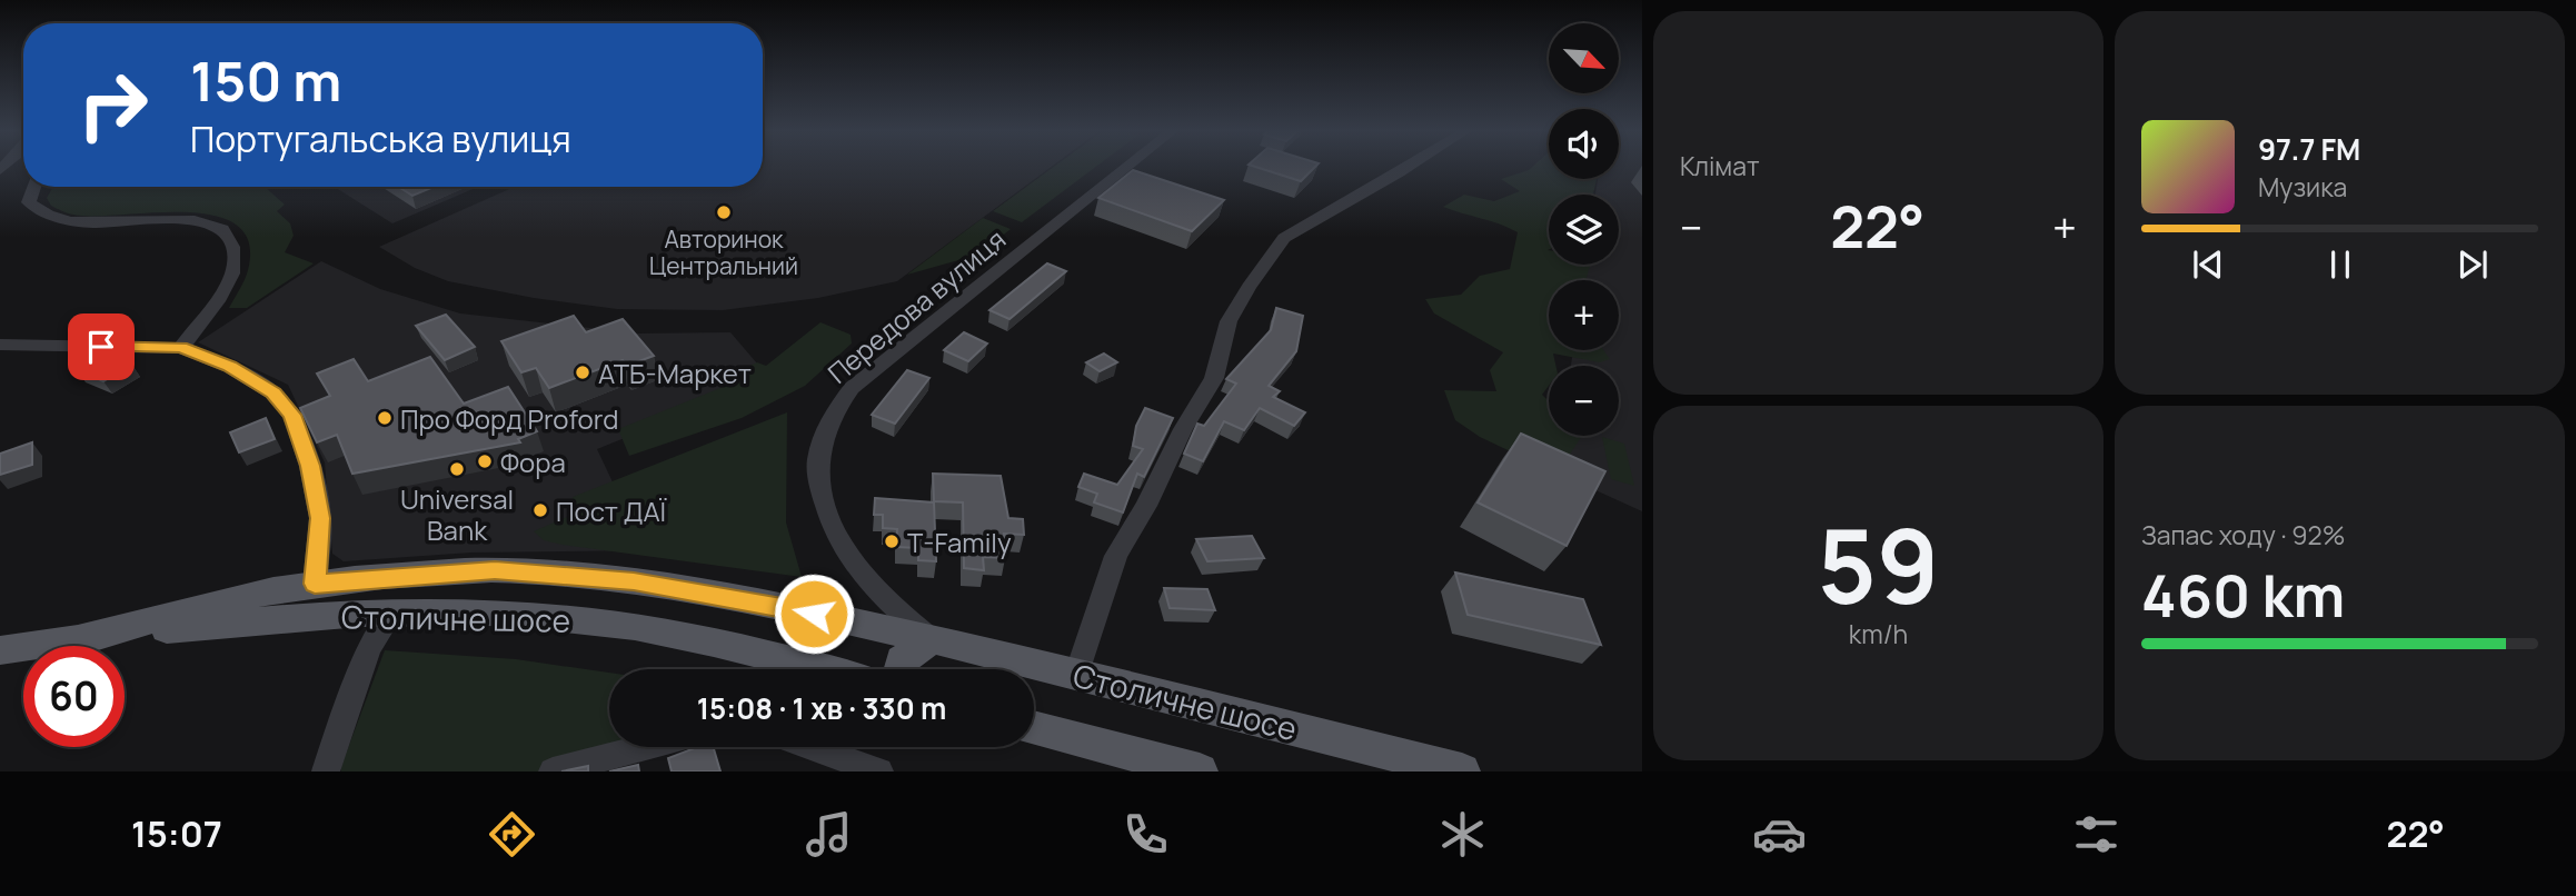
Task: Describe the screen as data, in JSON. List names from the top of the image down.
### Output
{
  "streets": {
    "main road": ["Столичне шосе"],
    "street": ["Передова вулиця"]
  },
  "crossings": [
    ["Передова вулиця", "Столичне шосе"]
  ],
  "places": [
    "Авторинок Центральний",
    "АТБ-Маркет",
    "Про Форд Proford",
    "Фора",
    "Universal Bank",
    "Пост ДАЇ",
    "T-Family"
  ],
  "north": "bottom right",
  "page": {
    "tile": [
      "Клімат",
      ["59", "km/h"],
      ["Запас ходу · 92%", "460 km"]
    ],
    "map_buttons": ["+", "−"],
    "turn": ["150 m", "Португальська вулиця"],
    "song": ["97.7 FM", "Музика"],
    "heat": ["−", "22°", "+"],
    "limit": "60",
    "trip": "15:08 · 1 хв · 330 m",
    "tabs": ["15:07", "22°"]
  }
}
